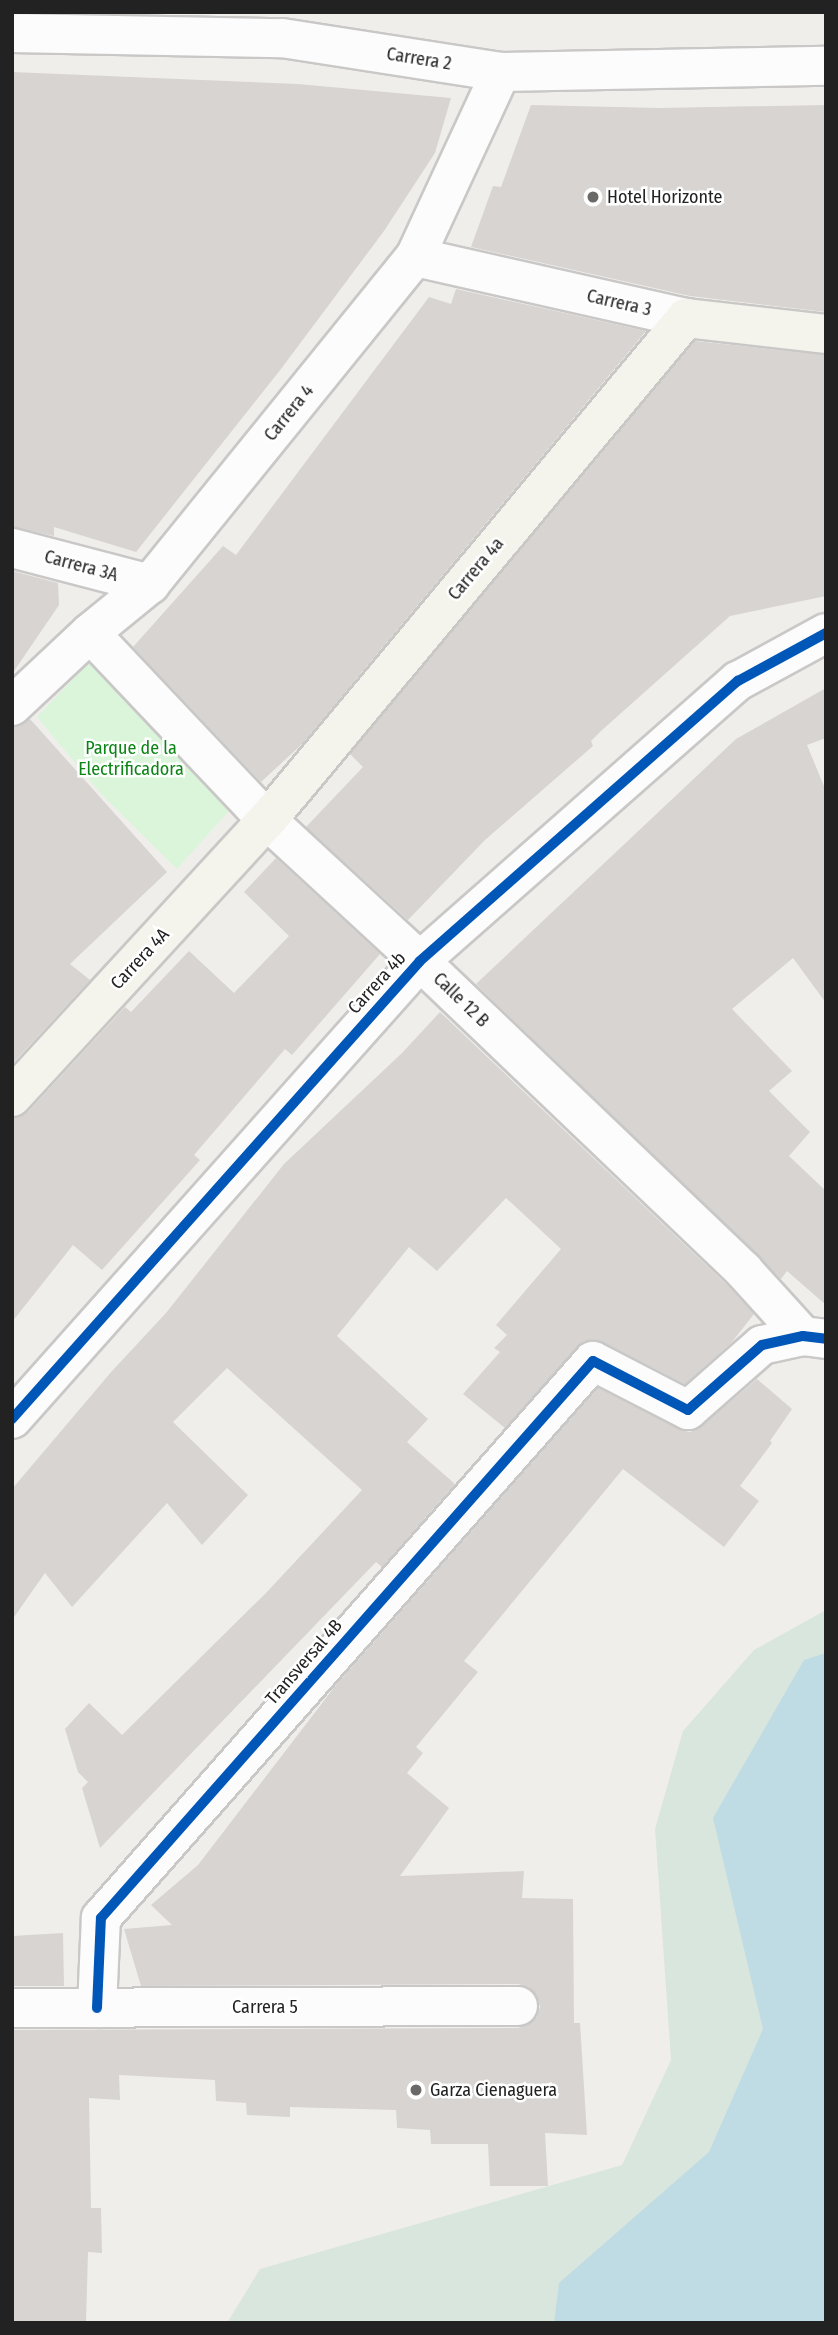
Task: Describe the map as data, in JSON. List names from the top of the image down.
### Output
{
  "streets": {
    "street": [
      "Carrera 2",
      "Carrera 3",
      "Carrera 4",
      "Carrera 3A",
      "Carrera 4a",
      "Carrera 4A",
      "Carrera 4b",
      "Calle 12 B",
      "Transversal 4B",
      "Carrera 5"
    ]
  },
  "crossings": [
    ["Carrera 2", "Carrera 4"],
    ["Carrera 3", "Carrera 4"],
    ["Carrera 3", "Carrera 4a"],
    ["Carrera 4", "Carrera 3A"],
    ["Carrera 4", "Calle 12 B"],
    ["Carrera 4a", "Carrera 4A"],
    ["Carrera 4a", "Calle 12 B"],
    ["Carrera 4A", "Calle 12 B"],
    ["Carrera 4b", "Calle 12 B"],
    ["Calle 12 B", "Transversal 4B"],
    ["Transversal 4B", "Carrera 5"]
  ],
  "parks": ["Parque de la Electrificadora"],
  "places": ["Hotel Horizonte", "Garza Cienaguera"]
}
